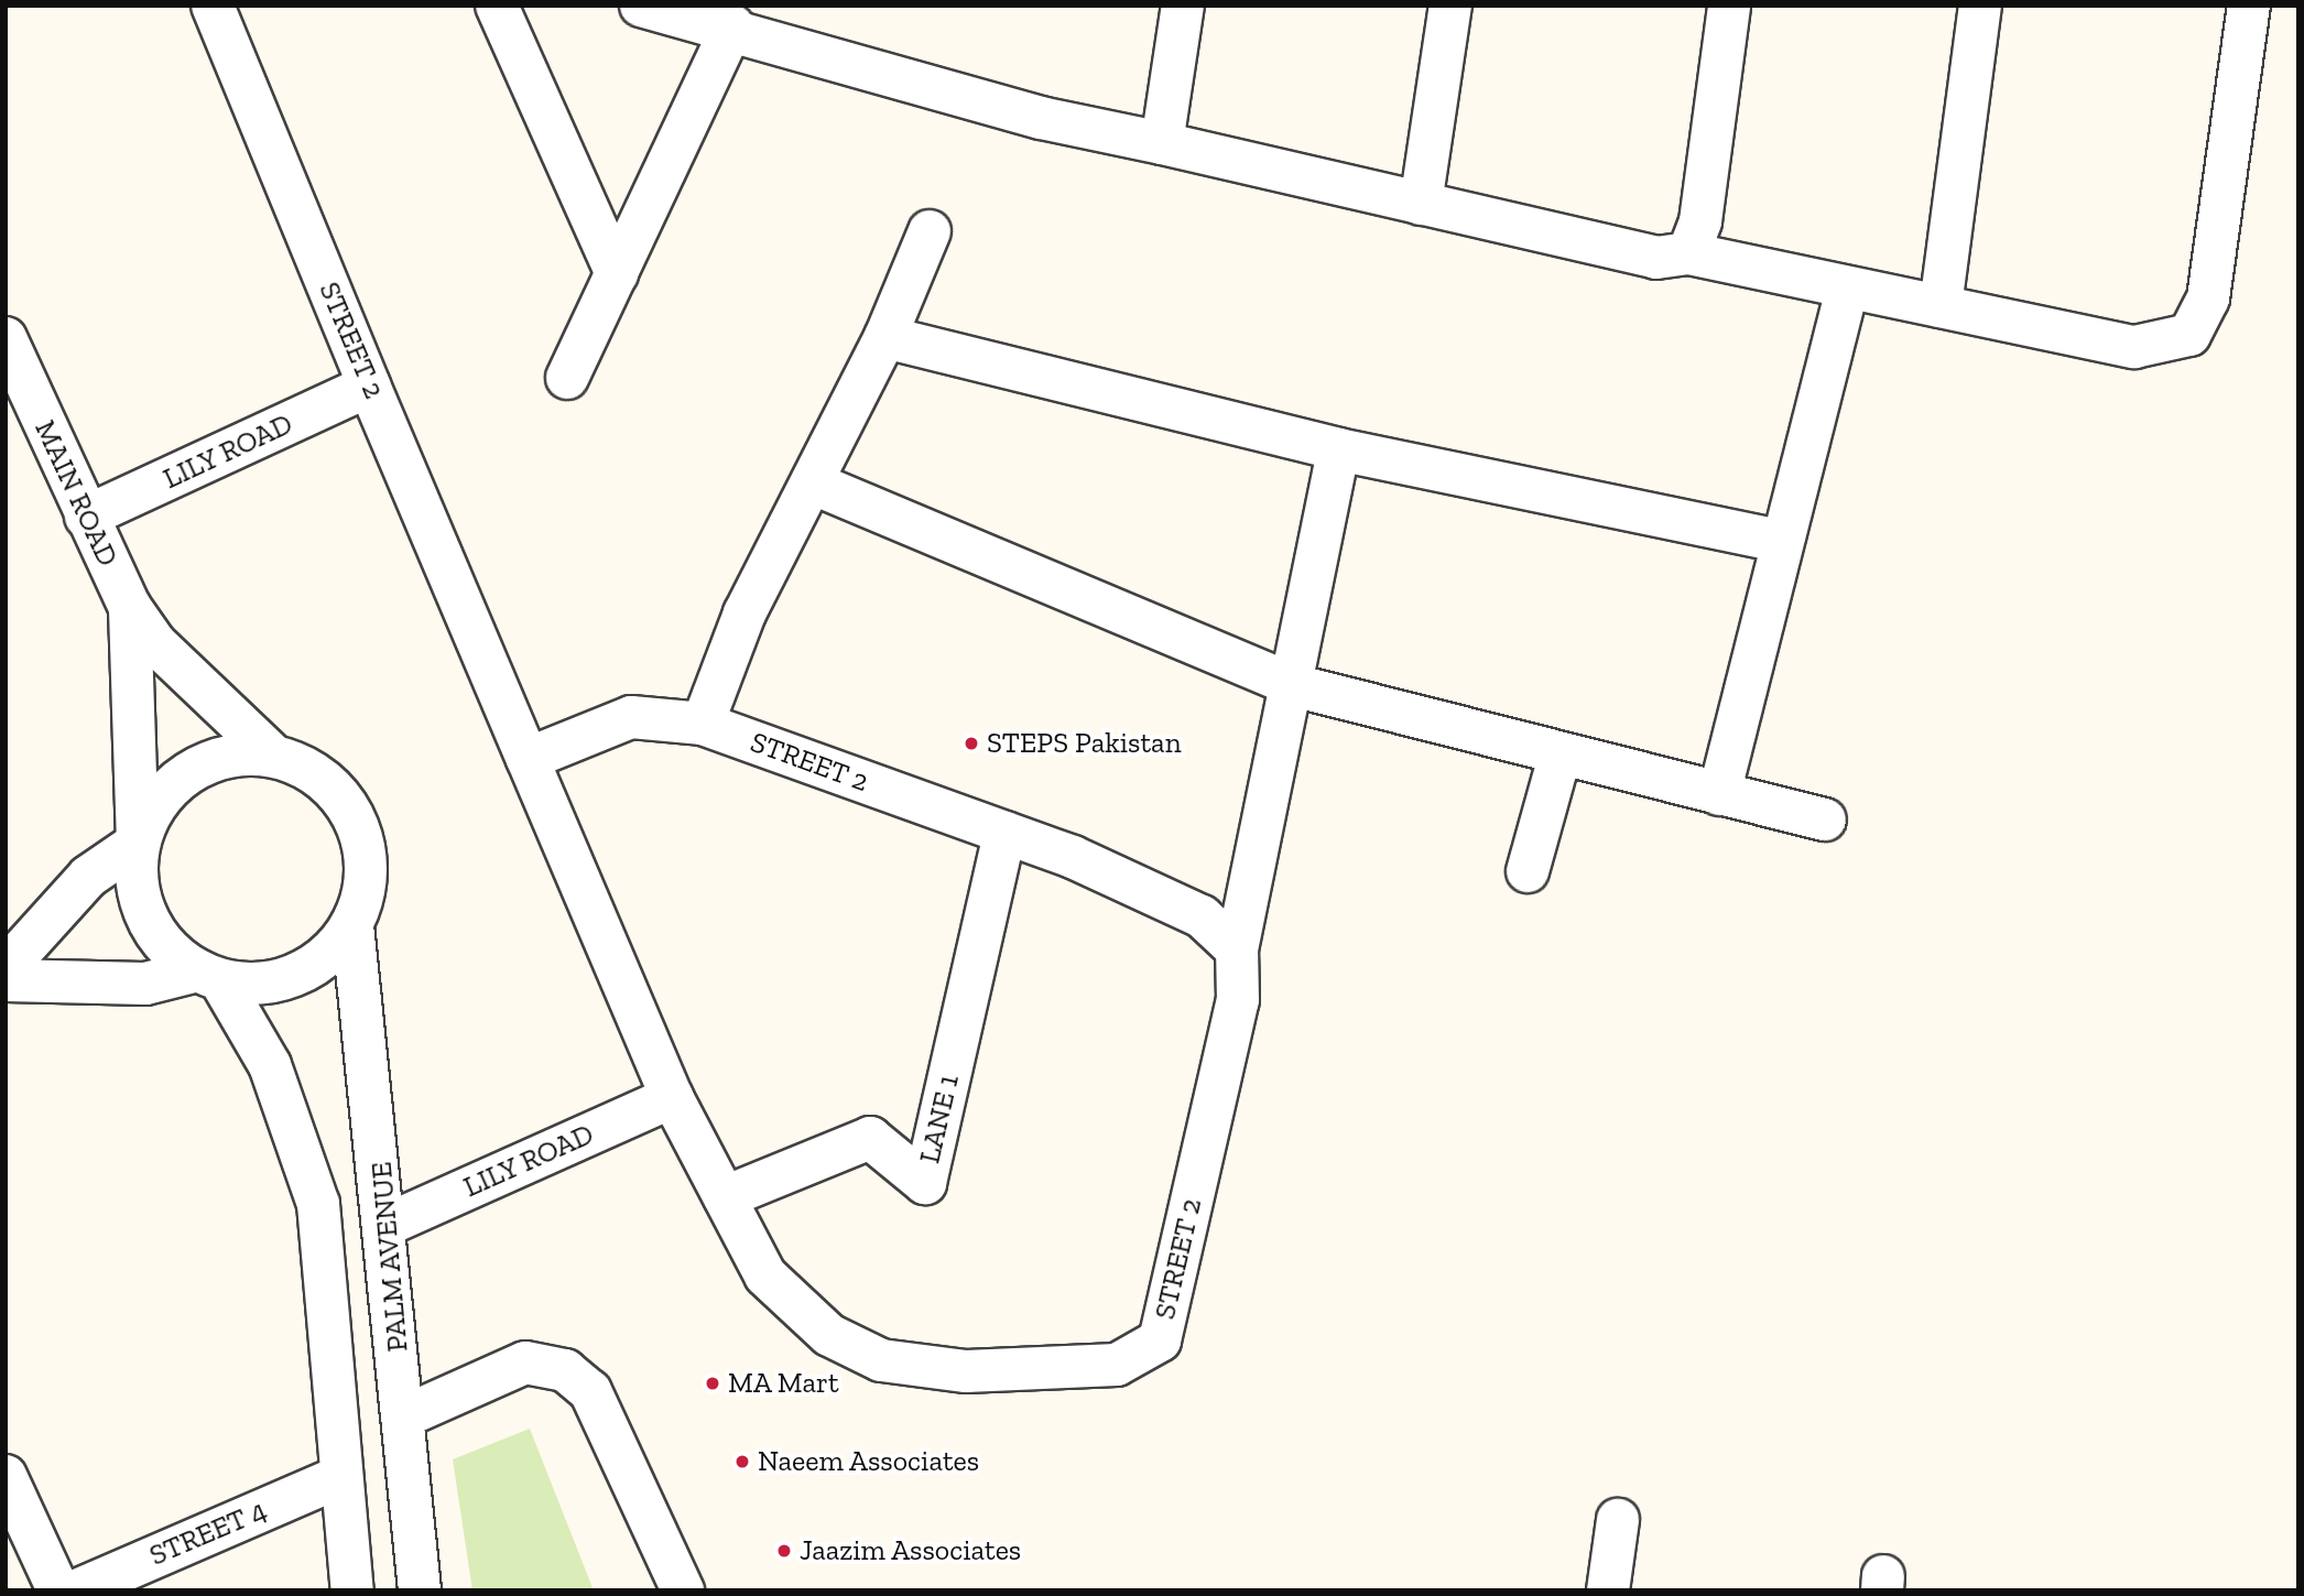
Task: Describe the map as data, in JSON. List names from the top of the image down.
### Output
{
  "streets": {
    "street": [
      "STREET 2",
      "LILY ROAD",
      "MAIN ROAD",
      "LANE 1",
      "PALM AVENUE",
      "STREET 4"
    ]
  },
  "crossings": [
    ["STREET 2", "LILY ROAD"],
    ["STREET 2", "LANE 1"],
    ["LILY ROAD", "MAIN ROAD"],
    ["LILY ROAD", "PALM AVENUE"],
    ["MAIN ROAD", "PALM AVENUE"]
  ],
  "places": [
    "STEPS Pakistan",
    "MA Mart",
    "Naeem Associates",
    "Jaazim Associates"
  ]
}
